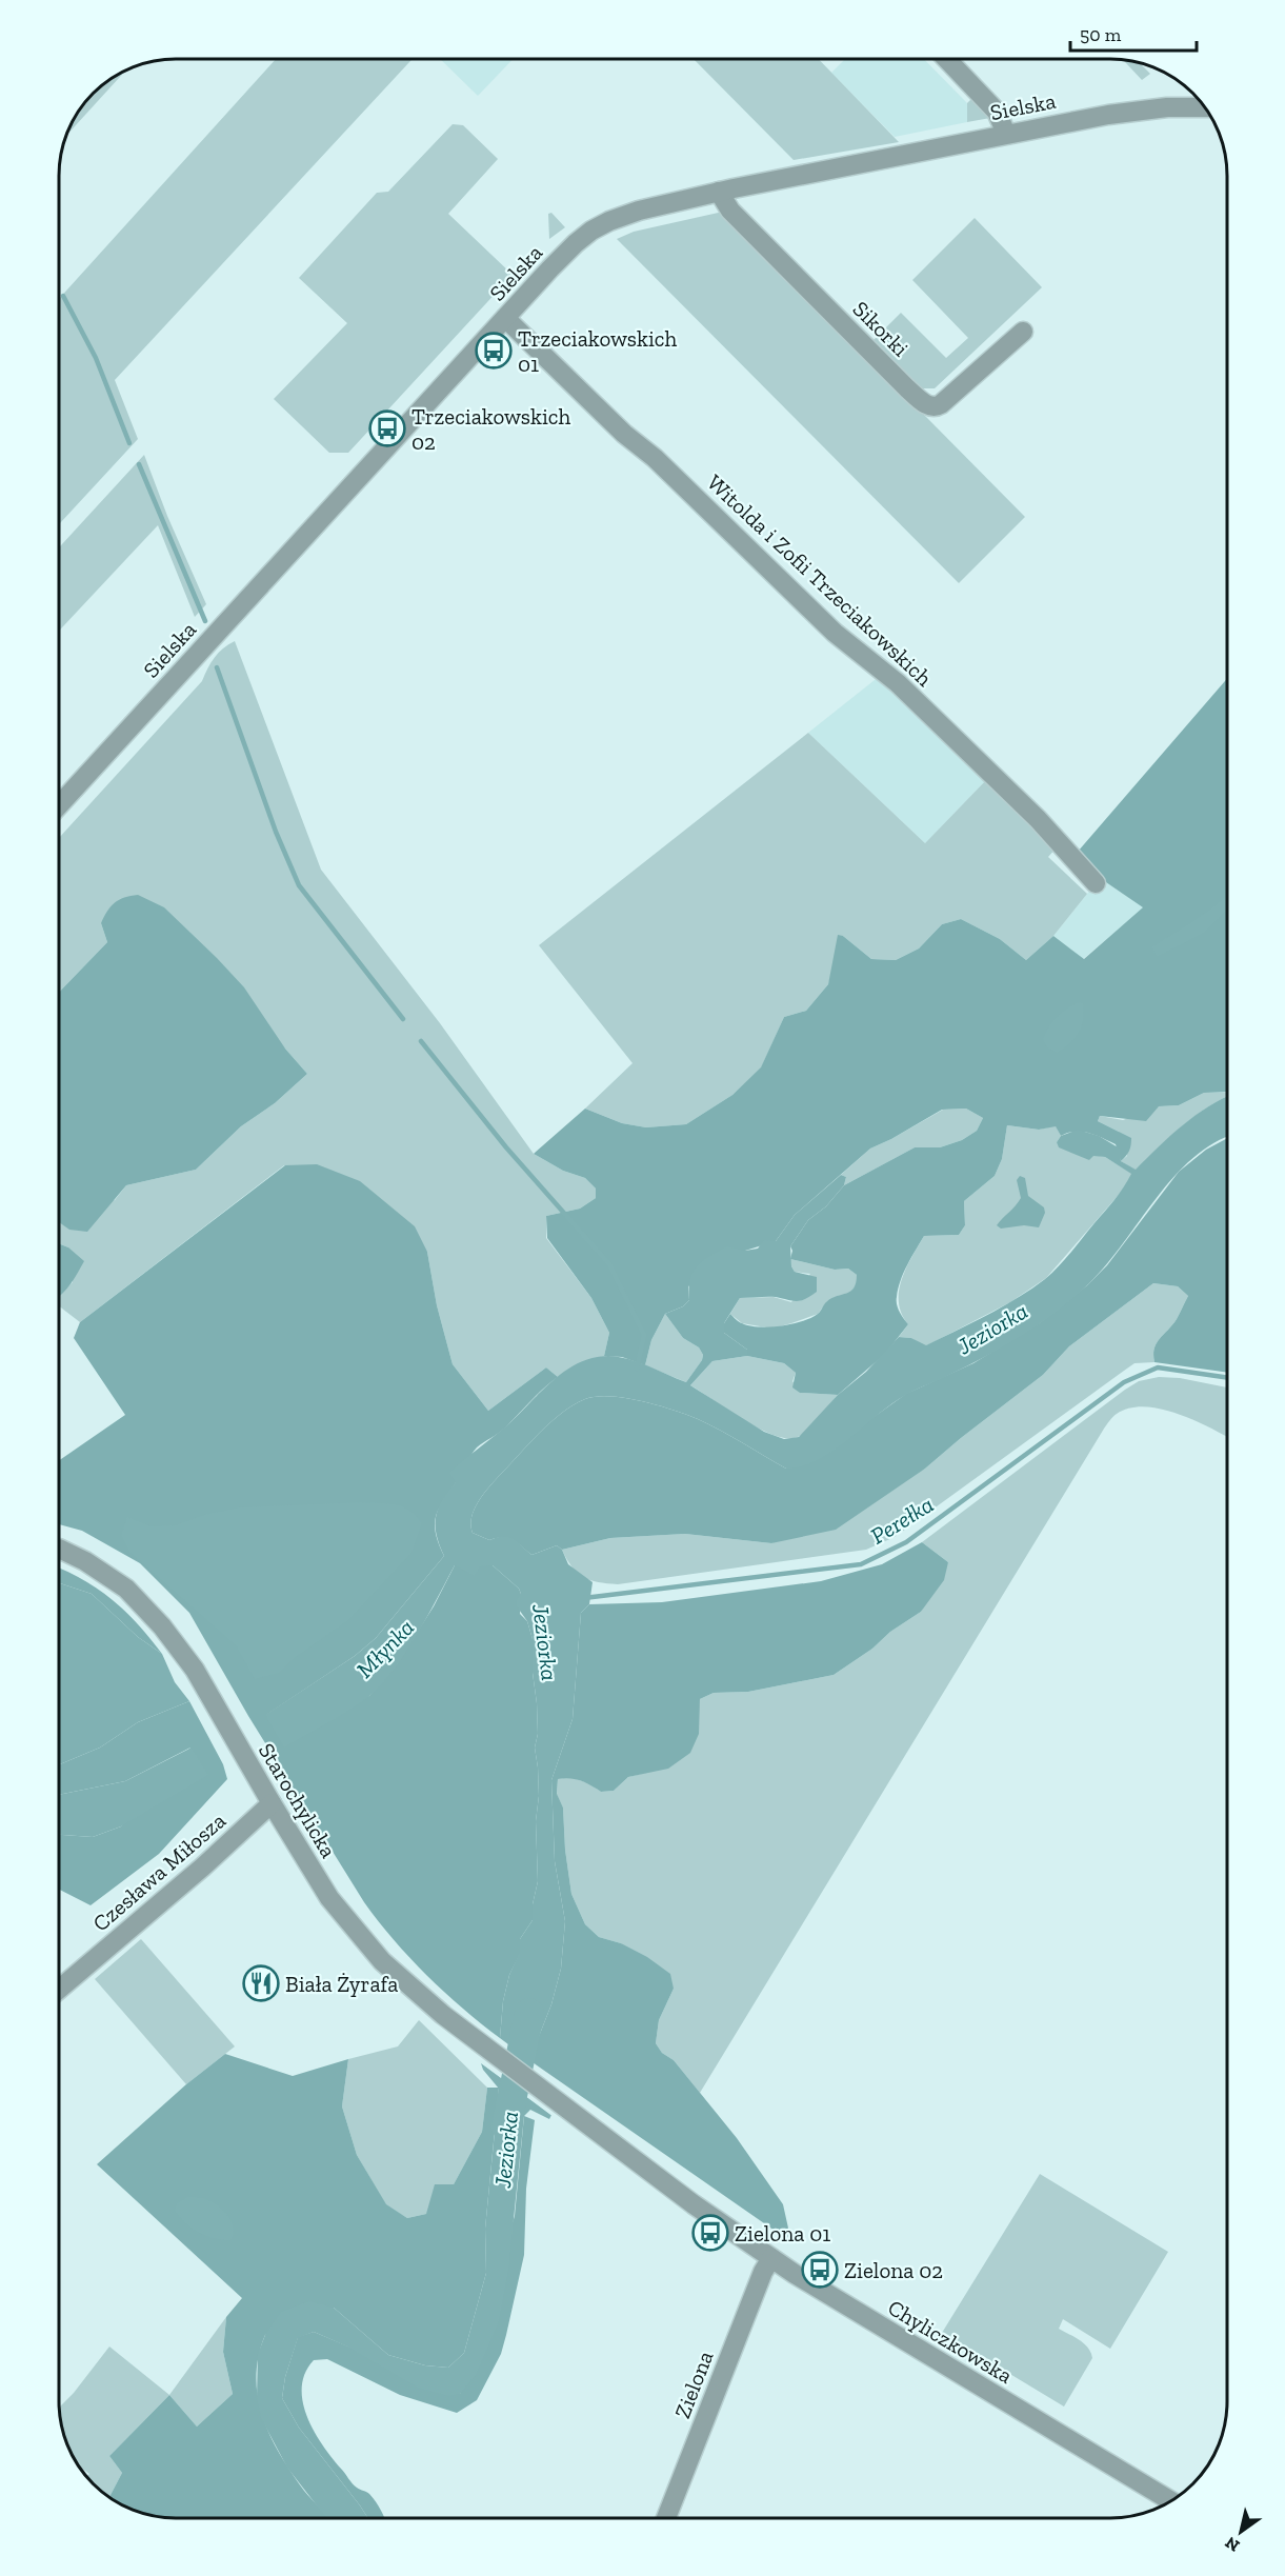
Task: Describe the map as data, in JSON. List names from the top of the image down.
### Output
{
  "streets": {
    "street": [
      "Sielska",
      "Sikorki",
      "Witolda i Zofii Trzeciakowskich",
      "Starochylicka",
      "Czesława Miłosza",
      "Chyliczkowska",
      "Zielona"
    ]
  },
  "crossings": [
    ["Sielska", "Sikorki"],
    ["Sielska", "Witolda i Zofii Trzeciakowskich"],
    ["Starochylicka", "Czesława Miłosza"],
    ["Starochylicka", "Chyliczkowska"],
    ["Chyliczkowska", "Zielona"]
  ],
  "water": ["Jeziorka", "Perełka", "Młynka"],
  "places": {
    "bus stop": [
      "Trzeciakowskich 01",
      "Trzeciakowskich 02",
      "Zielona 01",
      "Zielona 02"
    ],
    "restaurant": ["Biała Żyrafa"]
  },
  "scale_bar": "50 m",
  "north": "bottom left"
}
